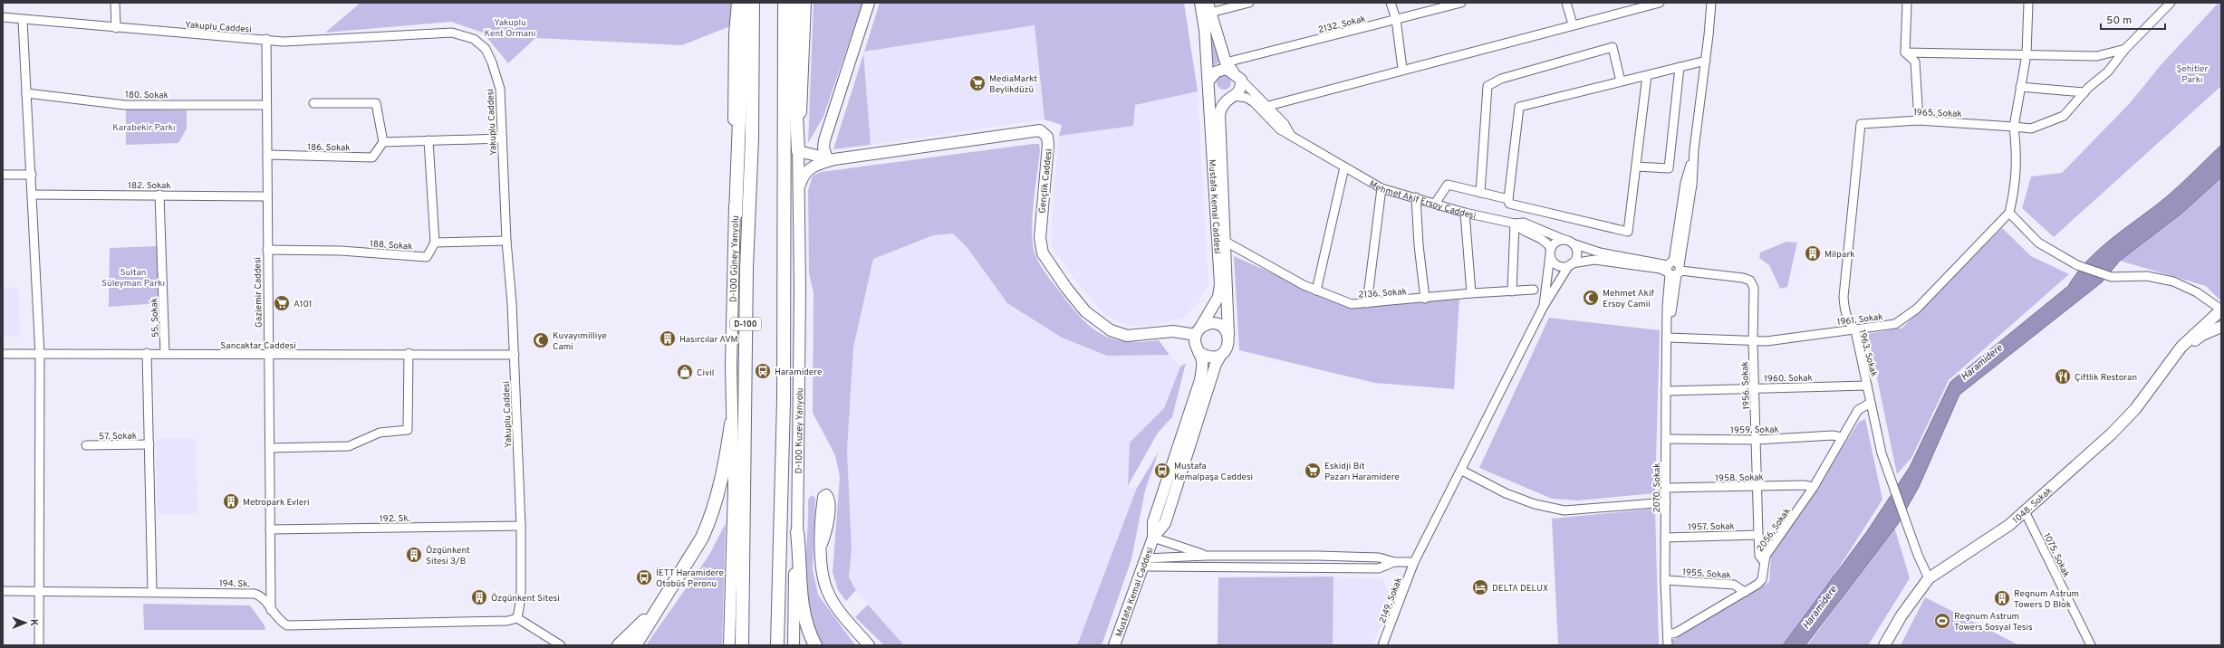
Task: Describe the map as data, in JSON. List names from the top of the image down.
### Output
{
  "streets": {
    "highway": ["D-100"],
    "main road": [
      "Gençlik Caddesi",
      "Mustafa Kemal Caddesi",
      "D-100 Güney Yanyolu",
      "D-100 Kuzey Yanyolu",
      "1048. Sokak"
    ],
    "street": [
      "2132. Sokak",
      "Yakuplu Caddesi",
      "180. Sokak",
      "1965. Sokak",
      "186. Sokak",
      "182. Sokak",
      "Mehmet Akif Ersoy Caddesi",
      "188. Sokak",
      "Gaziemir Caddesi",
      "2136. Sokak",
      "55. Sokak",
      "1961. Sokak",
      "Sancaktar Caddesi",
      "1963. Sokak",
      "1960. Sokak",
      "1956. Sokak",
      "1959. Sokak",
      "57. Sokak",
      "1958. Sokak",
      "2070. Sokak",
      "192. Sk.",
      "1957. Sokak",
      "2056. Sokak",
      "1075. Sokak",
      "1955. Sokak",
      "194. Sk.",
      "2149. Sokak"
    ]
  },
  "crossings": [
    ["Yakuplu Caddesi", "Gaziemir Caddesi"],
    ["Yakuplu Caddesi", "Sancaktar Caddesi"],
    ["Yakuplu Caddesi", "192. Sk."],
    ["Yakuplu Caddesi", "194. Sk."],
    ["180. Sokak", "Gaziemir Caddesi"],
    ["1965. Sokak", "1963. Sokak"],
    ["186. Sokak", "Gaziemir Caddesi"],
    ["Gençlik Caddesi", "Mustafa Kemal Caddesi"],
    ["Gençlik Caddesi", "D-100 Kuzey Yanyolu"],
    ["182. Sokak", "Gaziemir Caddesi"],
    ["182. Sokak", "55. Sokak"],
    ["Mehmet Akif Ersoy Caddesi", "Mustafa Kemal Caddesi"],
    ["Mustafa Kemal Caddesi", "2136. Sokak"],
    ["188. Sokak", "Gaziemir Caddesi"],
    ["Gaziemir Caddesi", "Sancaktar Caddesi"],
    ["Gaziemir Caddesi", "192. Sk."],
    ["Gaziemir Caddesi", "194. Sk."],
    ["55. Sokak", "Sancaktar Caddesi"],
    ["1961. Sokak", "1963. Sokak"],
    ["1961. Sokak", "1956. Sokak"],
    ["1961. Sokak", "2070. Sokak"],
    ["1963. Sokak", "1960. Sokak"],
    ["1963. Sokak", "1048. Sokak"],
    ["1963. Sokak", "2056. Sokak"],
    ["1960. Sokak", "1956. Sokak"],
    ["1960. Sokak", "2070. Sokak"],
    ["1956. Sokak", "1959. Sokak"],
    ["1956. Sokak", "1958. Sokak"],
    ["1956. Sokak", "2070. Sokak"],
    ["1956. Sokak", "1957. Sokak"],
    ["1956. Sokak", "2056. Sokak"],
    ["1959. Sokak", "2070. Sokak"],
    ["1959. Sokak", "2056. Sokak"],
    ["1958. Sokak", "2070. Sokak"],
    ["1958. Sokak", "2056. Sokak"],
    ["2070. Sokak", "1957. Sokak"],
    ["2070. Sokak", "2056. Sokak"],
    ["2070. Sokak", "1955. Sokak"],
    ["1048. Sokak", "1075. Sokak"],
    ["2056. Sokak", "1955. Sokak"]
  ],
  "water": ["Haramidere"],
  "parks": [
    "Yakuplu Kent Ormanı",
    "Şehitler Parkı",
    "Karabekir Parkı",
    "Sultan Süleyman Parkı"
  ],
  "places": {
    "supermarket": ["MediaMarkt Beylikdüzü", "A101", "Eskidji Bit Pazarı Haramidere"],
    "building": [
      "Milpark",
      "Hasırcılar AVM",
      "Metropark Evleri",
      "Özgünkent Sitesi 3/B",
      "Özgünkent Sitesi",
      "Regnum Astrum Towers D Blok"
    ],
    "mosque": ["Mehmet Akif Ersoy Camii", "Kuvayımilliye Cami"],
    "bus stop": ["Haramidere", "Mustafa Kemalpaşa Caddesi", "İETT Haramidere Otobüs Peronu"],
    "shop": ["Civil"],
    "restaurant": ["Çiftlik Restoran"],
    "hotel": ["DELTA DELUX"],
    "sports": ["Regnum Astrum Towers Sosyal Tesis"]
  },
  "scale_bar": "50 m",
  "north": "right"
}
